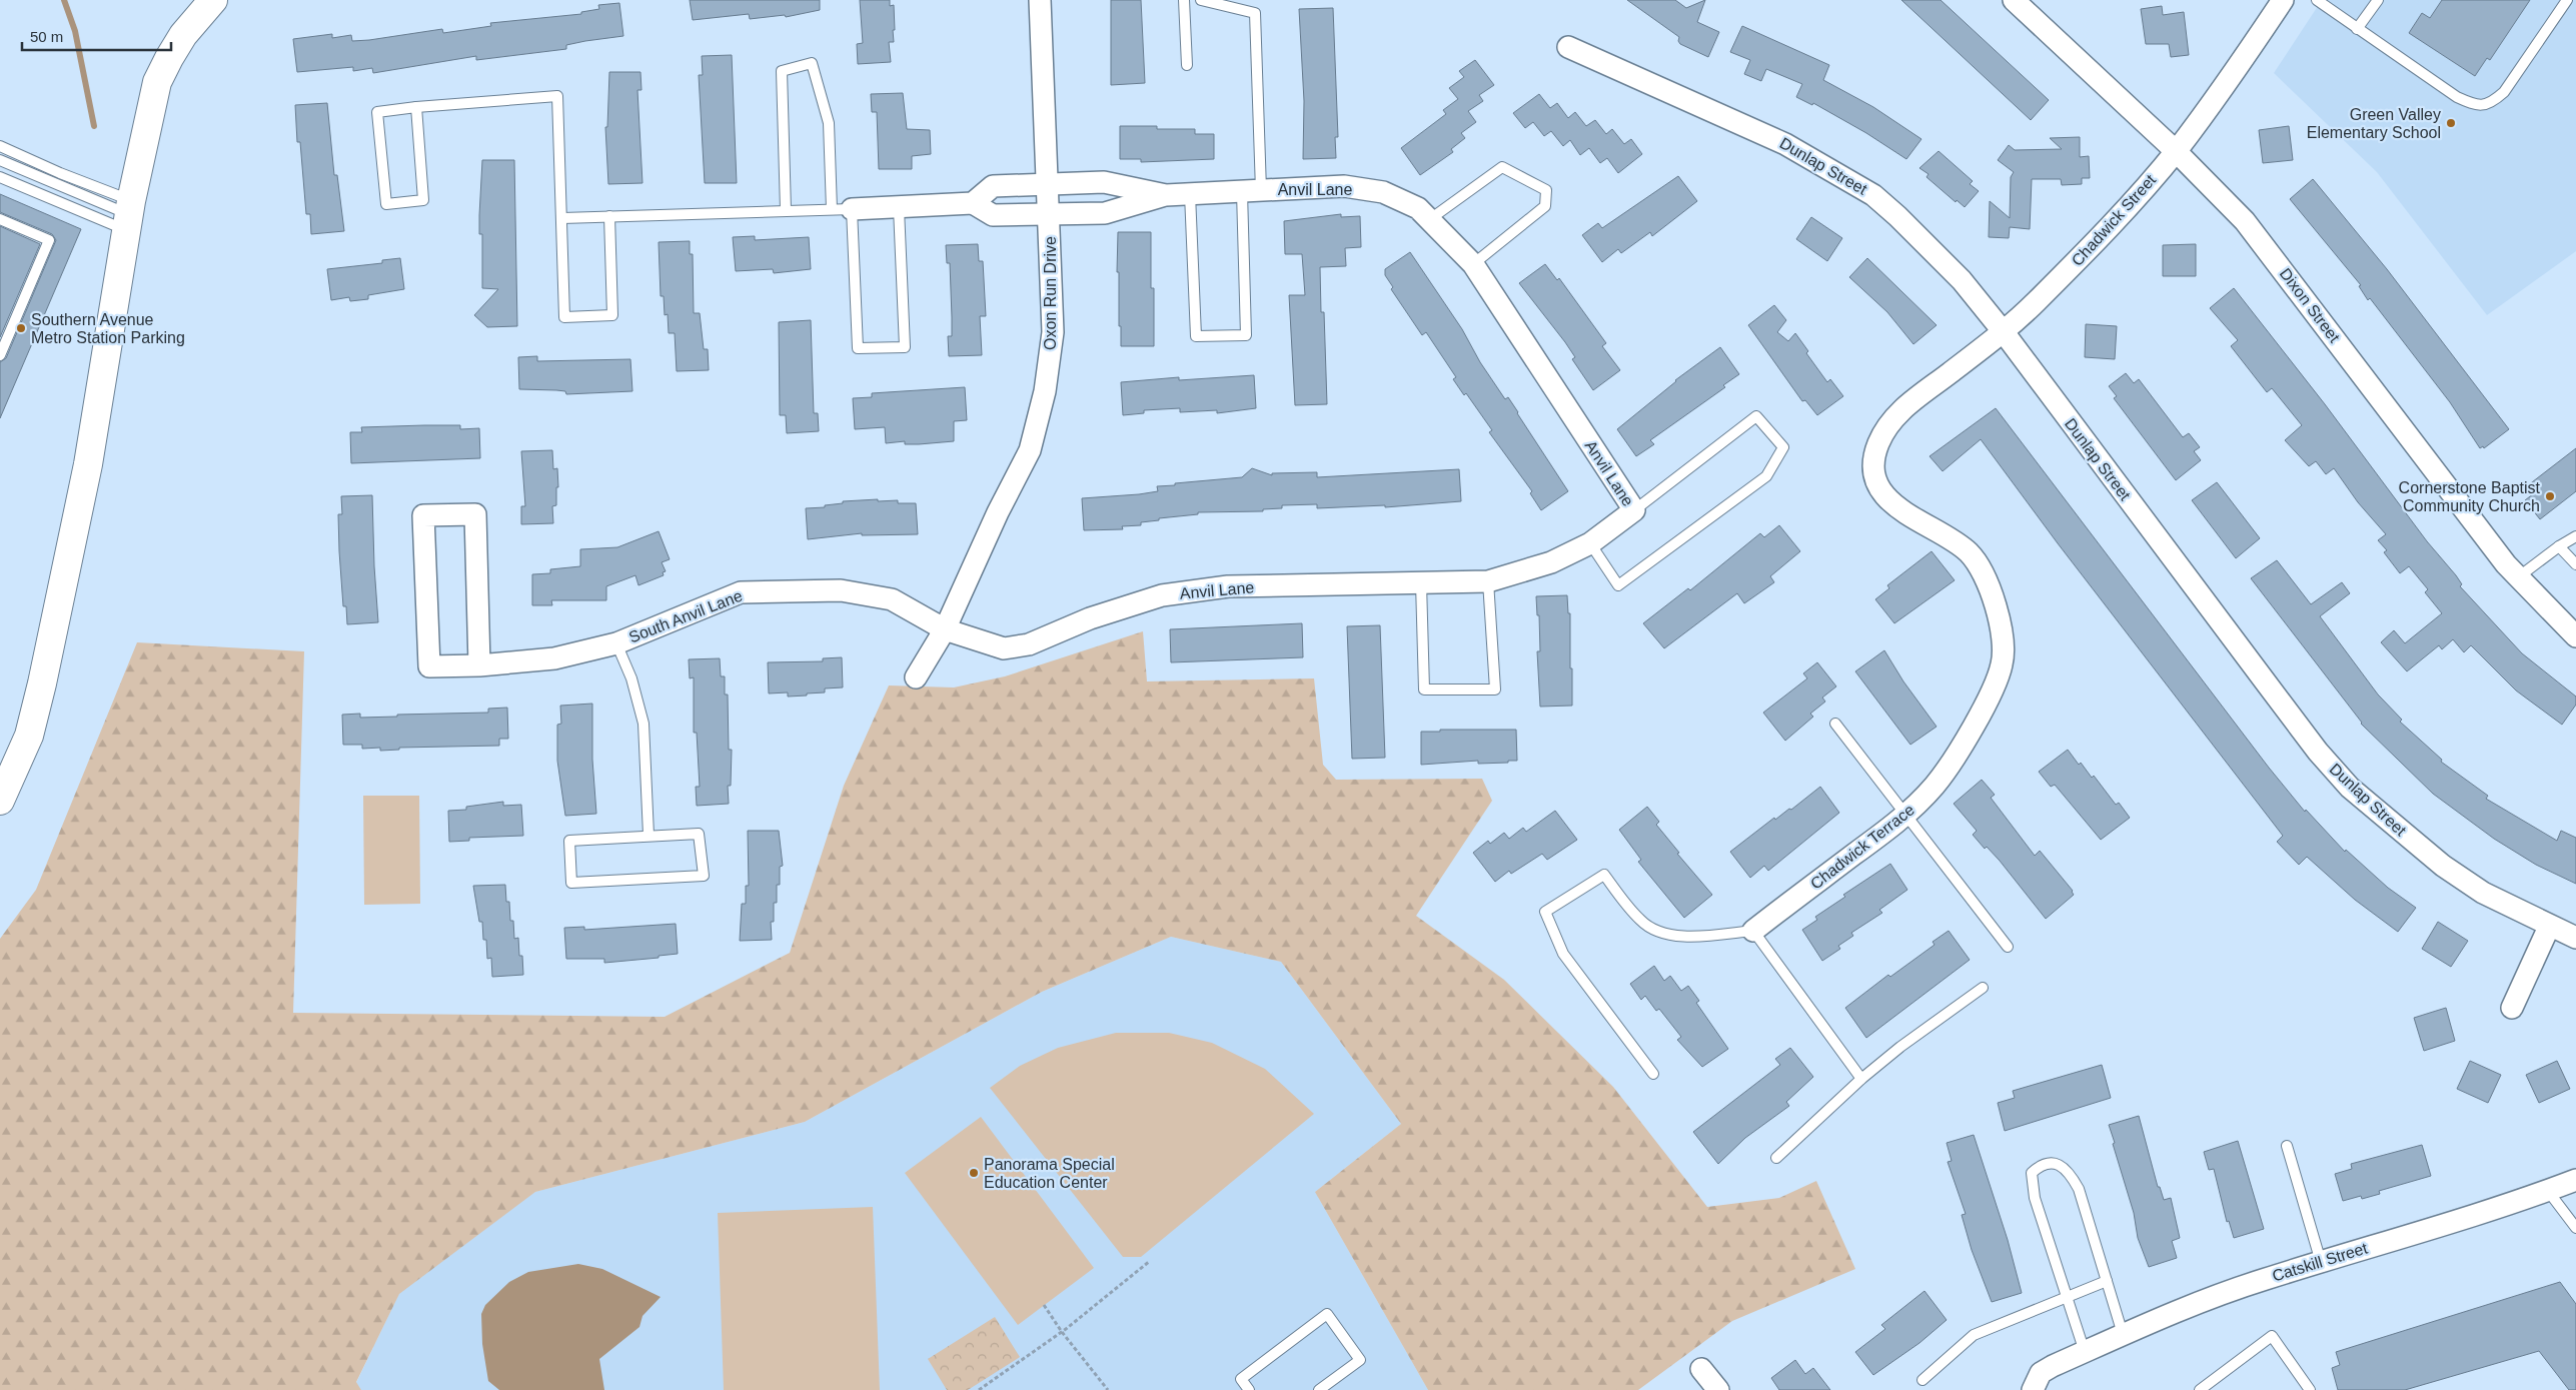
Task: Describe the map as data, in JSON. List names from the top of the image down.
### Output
{
  "streets": {
    "street": [
      "Dunlap Street",
      "Anvil Lane",
      "Chadwick Street",
      "Oxon Run Drive",
      "Dixon Street",
      "South Anvil Lane",
      "Chadwick Terrace",
      "Catskill Street"
    ]
  },
  "crossings": [
    ["Dunlap Street", "Chadwick Street"],
    ["Anvil Lane", "Oxon Run Drive"],
    ["Anvil Lane", "South Anvil Lane"],
    ["Chadwick Street", "Dixon Street"],
    ["Chadwick Street", "Chadwick Terrace"],
    ["Oxon Run Drive", "South Anvil Lane"]
  ],
  "places": [
    "Green Valley Elementary School",
    "Southern Avenue Metro Station Parking",
    "Cornerstone Baptist Community Church",
    "Panorama Special Education Center"
  ],
  "scale_bar": "50 m"
}
